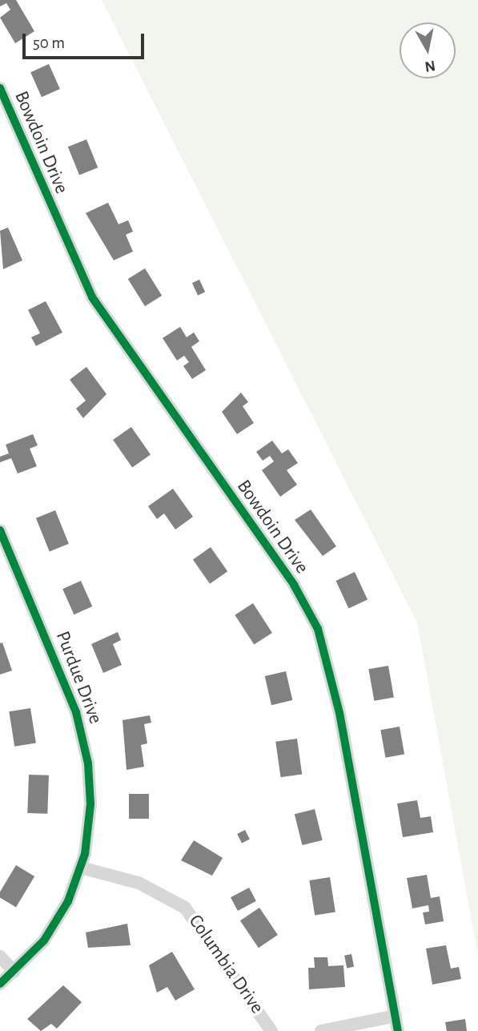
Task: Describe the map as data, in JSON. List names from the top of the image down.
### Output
{
  "streets": {
    "street": ["Bowdoin Drive", "Purdue Drive", "Columbia Drive"]
  },
  "crossings": [
    ["Purdue Drive", "Columbia Drive"]
  ],
  "scale_bar": "50 m",
  "north": "bottom"
}
